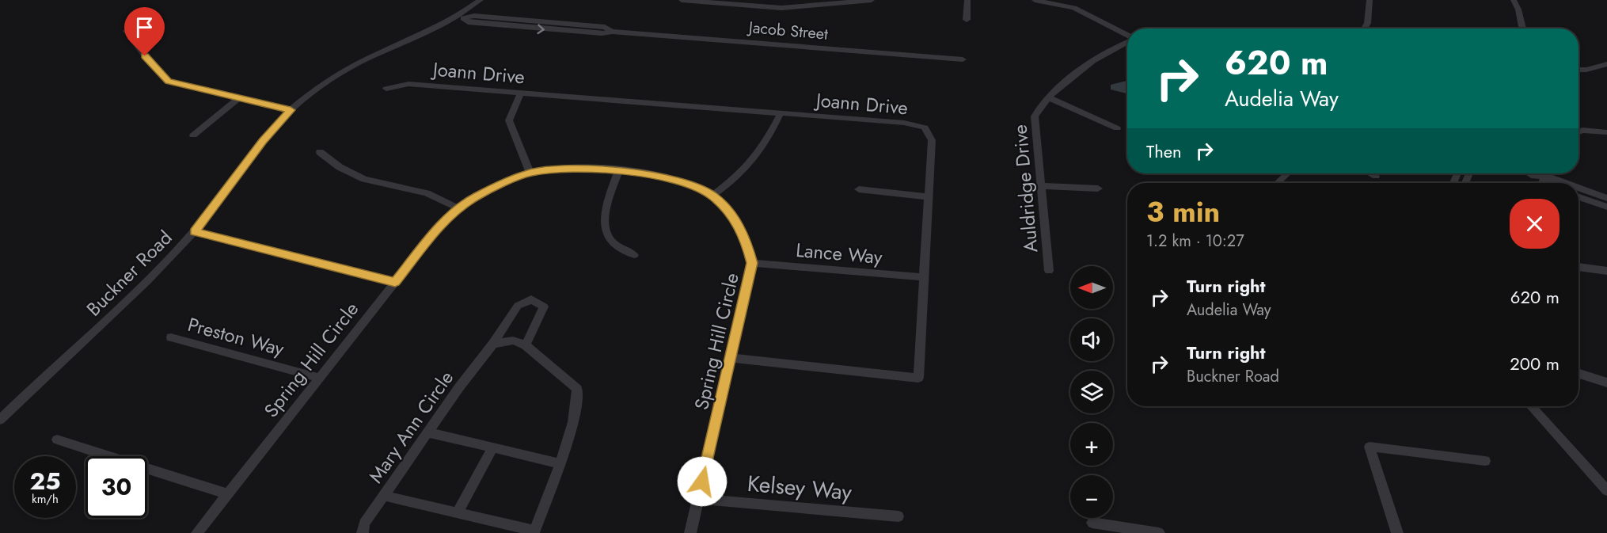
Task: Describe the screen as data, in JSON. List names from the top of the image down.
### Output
{
  "streets": {
    "street": [
      "Jacob Street",
      "Joann Drive",
      "Auldridge Drive",
      "Lance Way",
      "Buckner Road",
      "Preston Way",
      "Spring Hill Circle",
      "Mary Ann Circle",
      "Kelsey Way"
    ]
  },
  "crossings": [
    ["Jacob Street", "Buckner Road"],
    ["Joann Drive", "Lance Way"],
    ["Joann Drive", "Spring Hill Circle"],
    ["Lance Way", "Spring Hill Circle"],
    ["Preston Way", "Spring Hill Circle"],
    ["Spring Hill Circle", "Kelsey Way"]
  ],
  "north": "left",
  "page": {
    "turn": ["620 m", "Audelia Way"],
    "then": "Then",
    "heading": ["3 min", "1.2 km · 10:27"],
    "list": [
      {
        "name": "Turn right",
        "note": "Audelia Way",
        "value": "620 m"
      },
      {
        "name": "Turn right",
        "note": "Buckner Road",
        "value": "200 m"
      }
    ],
    "map_buttons": ["+", "−"],
    "speed": "25 km/h",
    "limit": "30"
  }
}
